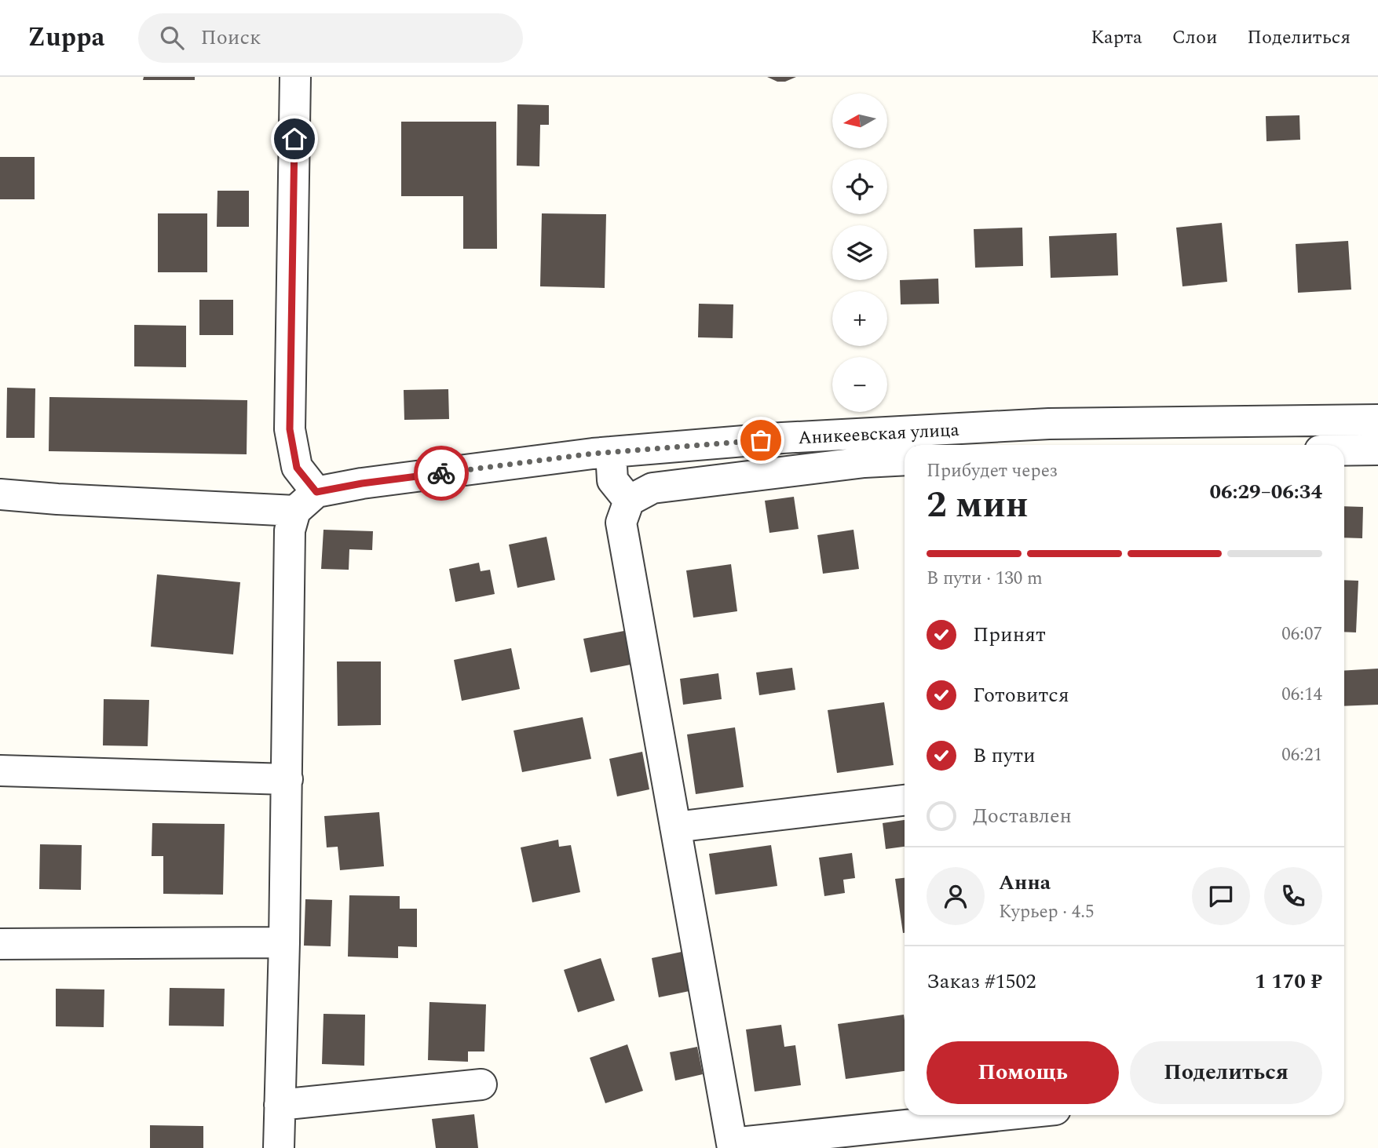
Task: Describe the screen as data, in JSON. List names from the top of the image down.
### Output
{
  "streets": {
    "street": ["Аникеевская улица"]
  },
  "north": "left",
  "page": {
    "header": "Zuppa",
    "search": "Поиск",
    "nav": ["Карта", "Слои", "Поделиться"],
    "map_buttons": ["+", "−"],
    "heading": ["2 мин", "Прибудет через", "06:29–06:34"],
    "panel": [
      "Анна",
      "Курьер · 4.5",
      "Заказ #1502",
      "1 170 ₽"
    ],
    "bar": "В пути · 130 m",
    "list": [
      ["Принят", "06:07"],
      ["Готовится", "06:14"],
      ["В пути", "06:21"],
      "Доставлен"
    ],
    "buttons": ["Помощь", "Поделиться"]
  }
}
